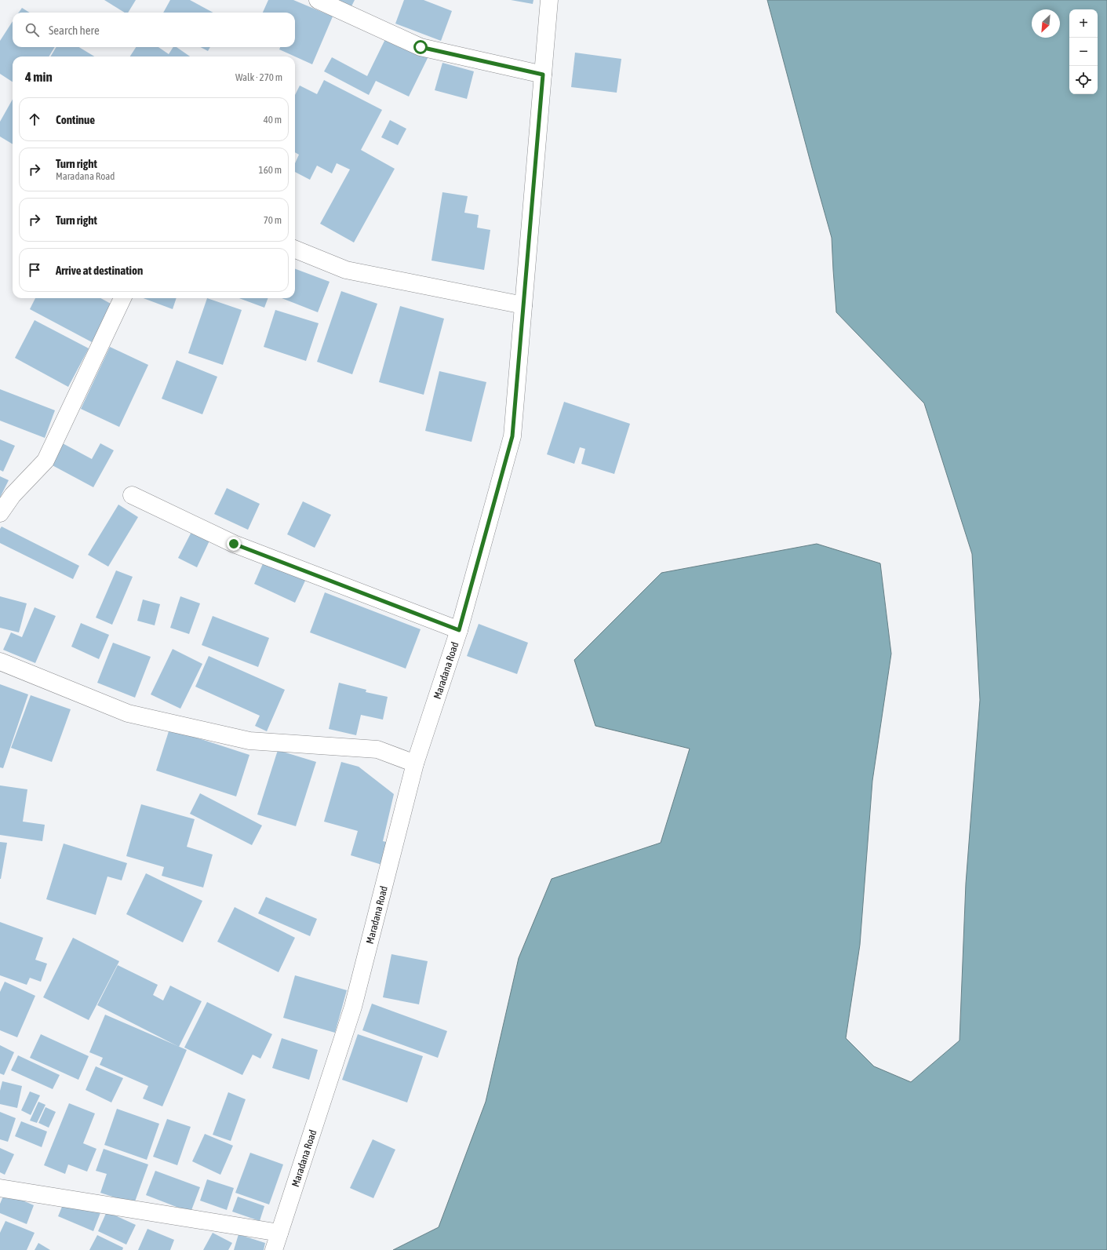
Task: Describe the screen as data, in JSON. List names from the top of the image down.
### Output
{
  "streets": {
    "street": ["Maradana Road"]
  },
  "north": "bottom left",
  "page": {
    "map_buttons": ["+", "−"],
    "search": "Search here",
    "heading": ["4 min", "Walk · 270 m"],
    "list": [
      ["Continue", "40 m"],
      ["Turn right", "Maradana Road", "160 m"],
      ["Turn right", "70 m"],
      "Arrive at destination"
    ]
  }
}
